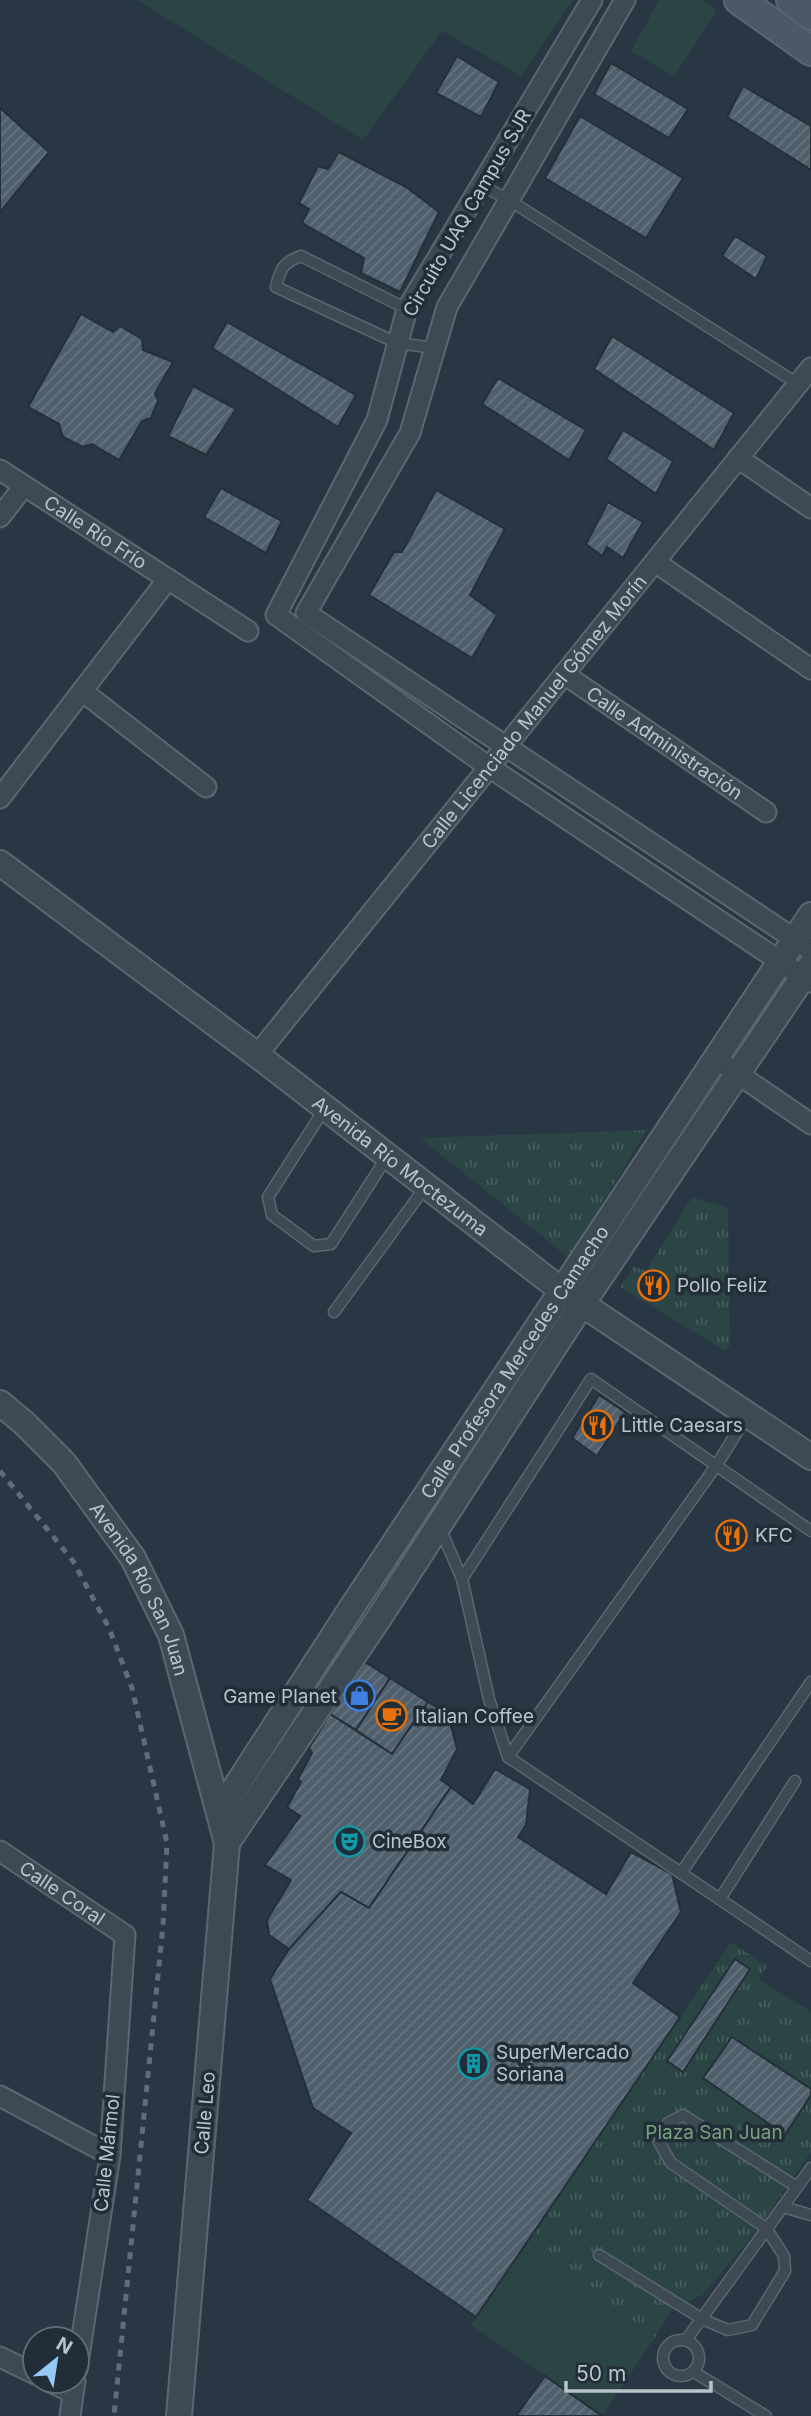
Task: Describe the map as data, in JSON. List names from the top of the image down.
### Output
{
  "streets": {
    "street": [
      "Circuito UAQ Campus SJR",
      "Calle Río Frío",
      "Calle Licenciado Manuel Gómez Morín",
      "Calle Administración",
      "Avenida Río Moctezuma",
      "Calle Profesora Mercedes Camacho",
      "Avenida Río San Juan",
      "Calle Coral",
      "Calle Leo",
      "Calle Mármol"
    ]
  },
  "crossings": [
    ["Circuito UAQ Campus SJR", "Calle Licenciado Manuel Gómez Morín"],
    ["Calle Licenciado Manuel Gómez Morín", "Calle Administración"],
    ["Calle Licenciado Manuel Gómez Morín", "Avenida Río Moctezuma"],
    ["Avenida Río Moctezuma", "Calle Profesora Mercedes Camacho"],
    ["Calle Profesora Mercedes Camacho", "Avenida Río San Juan"],
    ["Calle Profesora Mercedes Camacho", "Calle Leo"],
    ["Avenida Río San Juan", "Calle Leo"],
    ["Calle Coral", "Calle Mármol"]
  ],
  "parks": ["Plaza San Juan"],
  "places": {
    "restaurant": ["Pollo Feliz", "Little Caesars", "KFC"],
    "shop": ["Game Planet"],
    "cafe": ["Italian Coffee"],
    "theatre": ["CineBox"],
    "building": ["SuperMercado Soriana"]
  },
  "scale_bar": "50 m",
  "north": "top right"
}
